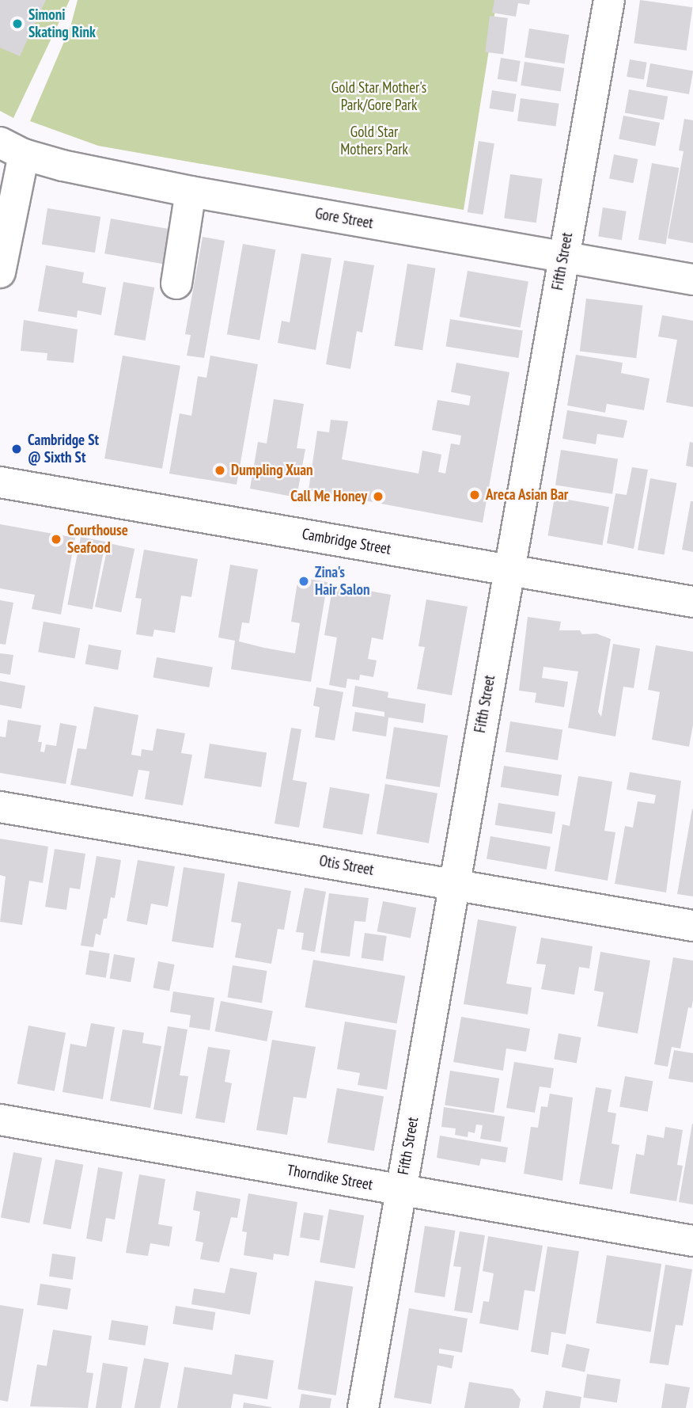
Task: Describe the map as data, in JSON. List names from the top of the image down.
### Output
{
  "streets": {
    "street": [
      "Gore Street",
      "Fifth Street",
      "Cambridge Street",
      "Otis Street",
      "Thorndike Street"
    ]
  },
  "crossings": [
    ["Gore Street", "Fifth Street"],
    ["Fifth Street", "Cambridge Street"],
    ["Fifth Street", "Otis Street"],
    ["Fifth Street", "Thorndike Street"]
  ],
  "parks": ["Gold Star Mother's Park/Gore Park", "Gold Star Mothers Park"],
  "places": [
    "Simoni Skating Rink",
    "Cambridge St @ Sixth St",
    "Dumpling Xuan",
    "Areca Asian Bar",
    "Call Me Honey",
    "Courthouse Seafood",
    "Zina's Hair Salon"
  ]
}
